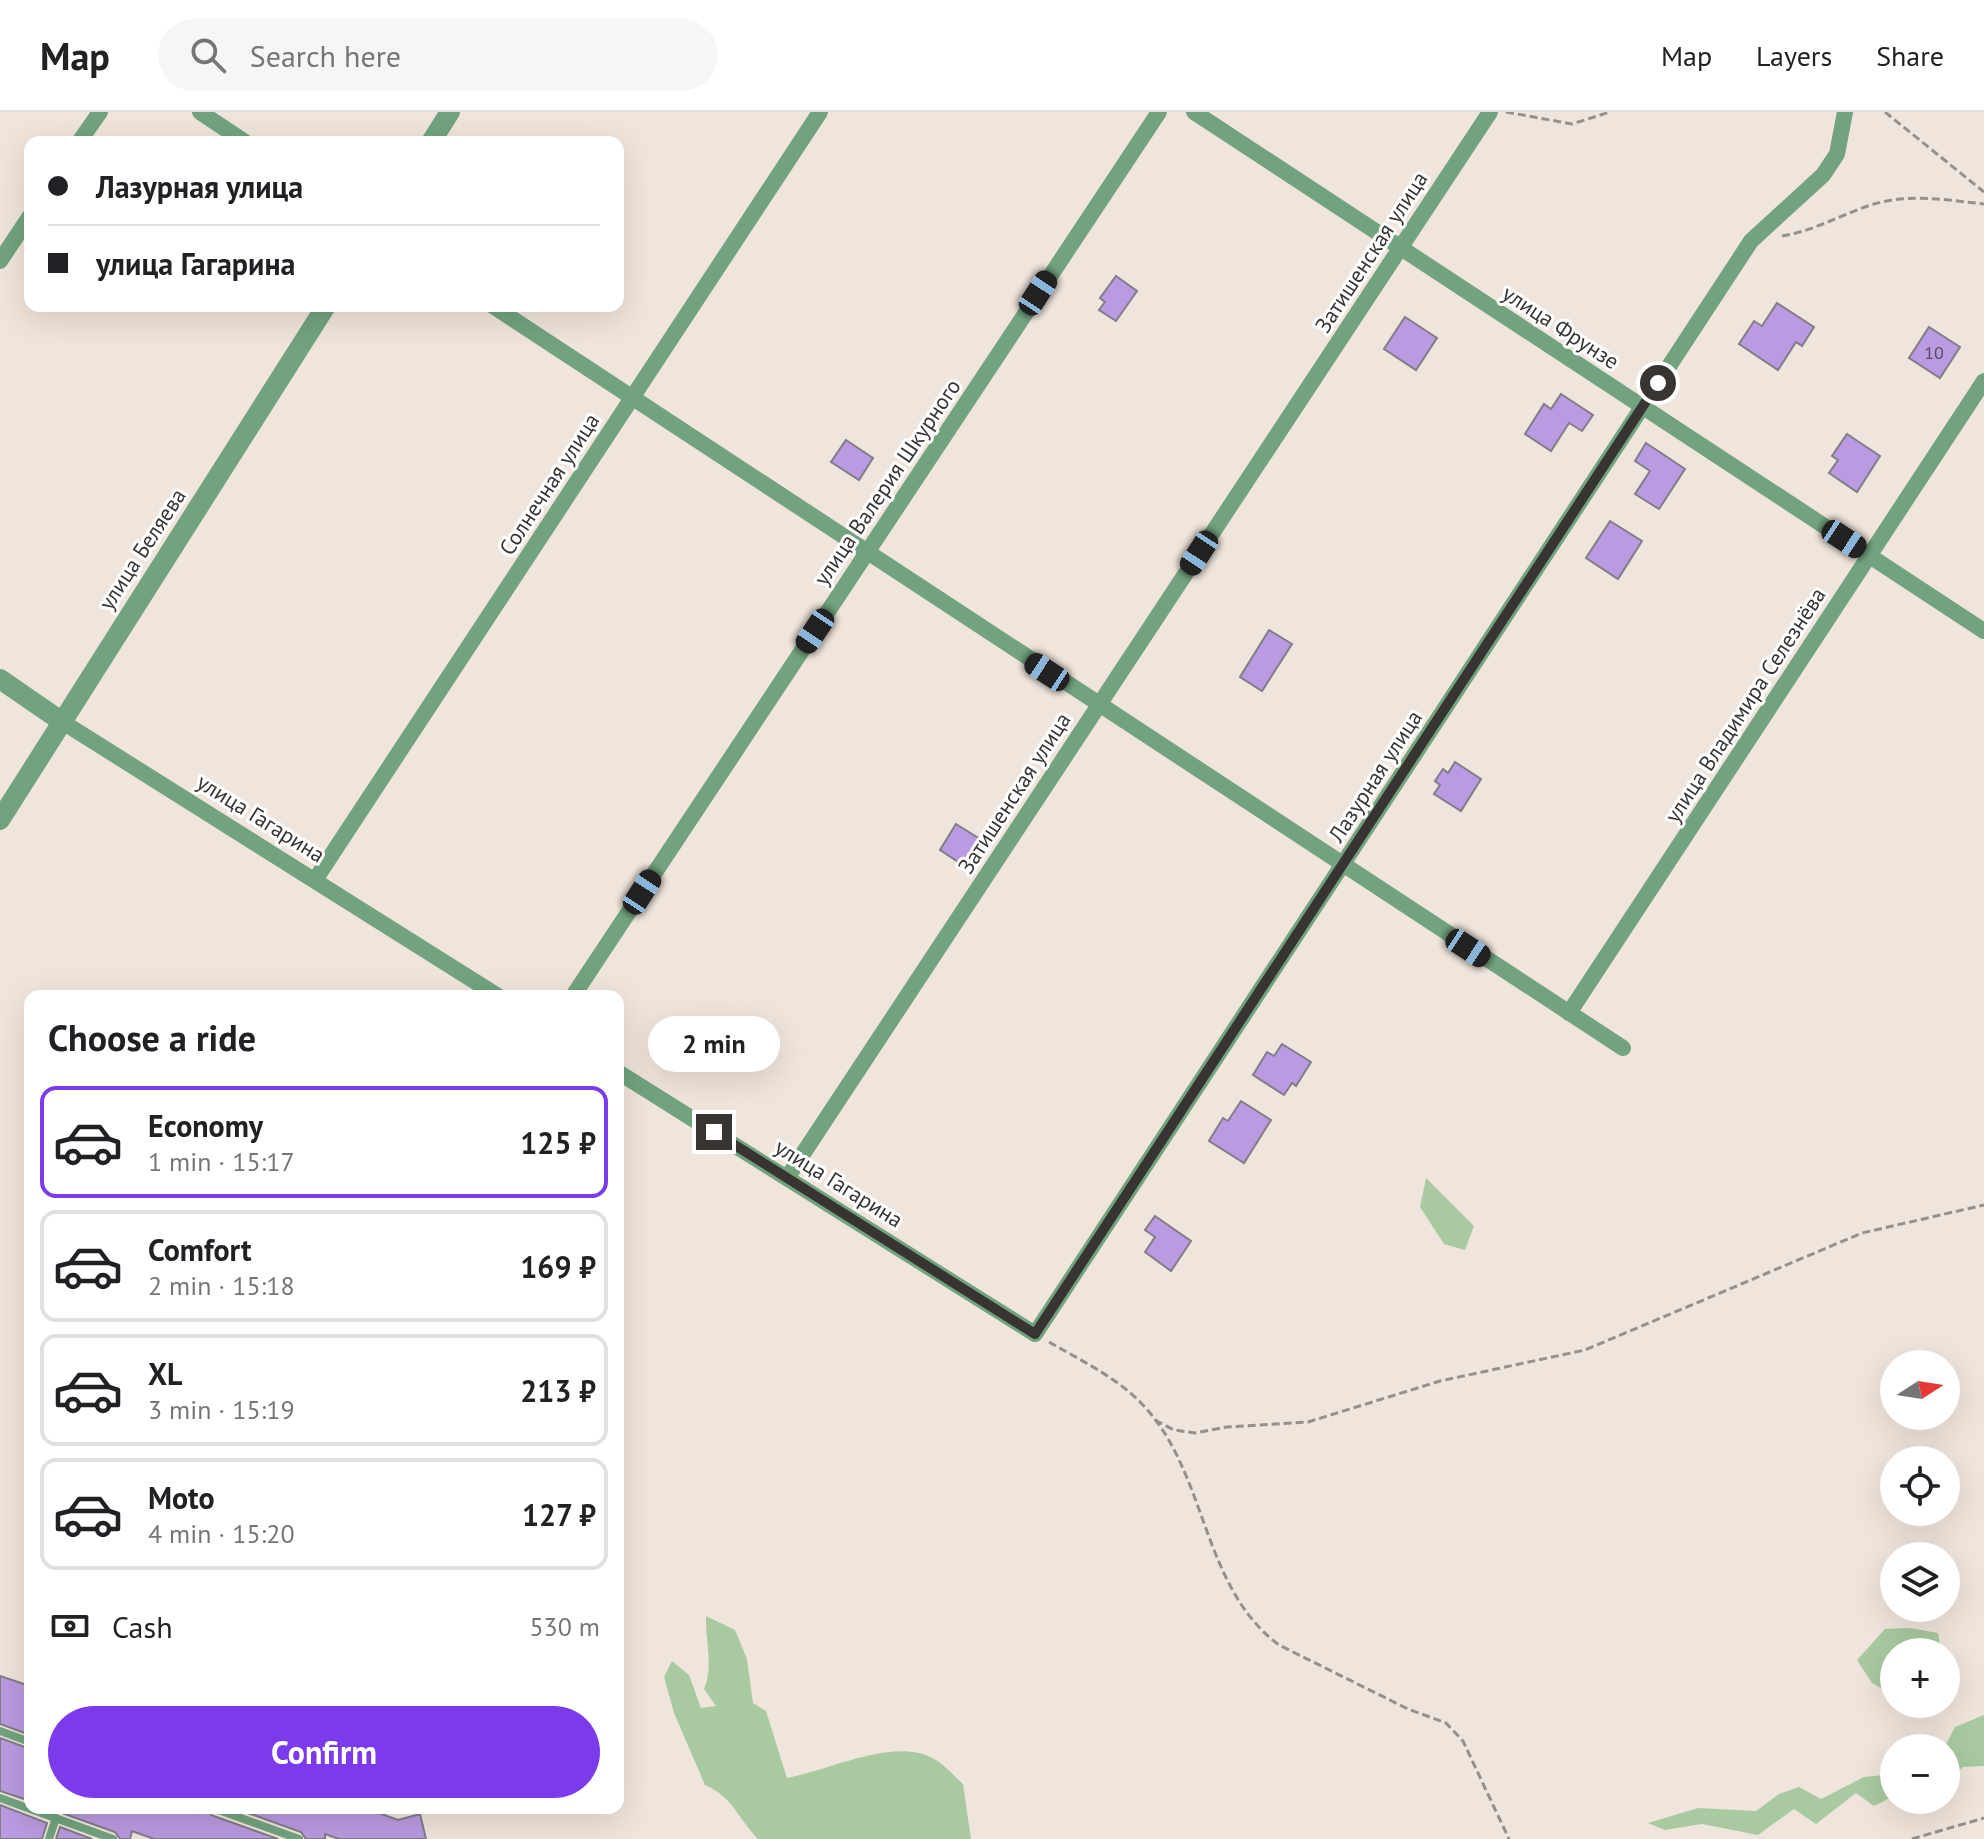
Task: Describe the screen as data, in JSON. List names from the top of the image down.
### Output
{
  "streets": {
    "street": [
      "Затишенская улица",
      "улица Фрунзе",
      "улица Валерия Шкурного",
      "Солнечная улица",
      "улица Беляева",
      "улица Владимира Селезнёва",
      "Лазурная улица",
      "улица Гагарина"
    ]
  },
  "crossings": [
    ["Затишенская улица", "улица Фрунзе"],
    ["Затишенская улица", "улица Гагарина"],
    ["улица Фрунзе", "улица Владимира Селезнёва"],
    ["улица Фрунзе", "Лазурная улица"],
    ["Солнечная улица", "улица Гагарина"],
    ["улица Беляева", "улица Гагарина"],
    ["Лазурная улица", "улица Гагарина"]
  ],
  "house_numbers": ["10"],
  "north": "right",
  "page": {
    "header": "Map",
    "search": "Search here",
    "nav": ["Map", "Layers", "Share"],
    "banner": ["Лазурная улица", "улица Гагарина"],
    "heading": "Choose a ride",
    "bubble": "2 min",
    "list": [
      {
        "name": "Economy",
        "note": "1 min · 15:17",
        "value": "125 ₽"
      },
      {
        "name": "Comfort",
        "note": "2 min · 15:18",
        "value": "169 ₽"
      },
      {
        "name": "XL",
        "note": "3 min · 15:19",
        "value": "213 ₽"
      },
      {
        "name": "Moto",
        "note": "4 min · 15:20",
        "value": "127 ₽"
      }
    ],
    "map_buttons": ["+", "−"],
    "pay": ["Cash", "530 m"],
    "buttons": "Confirm"
  }
}
